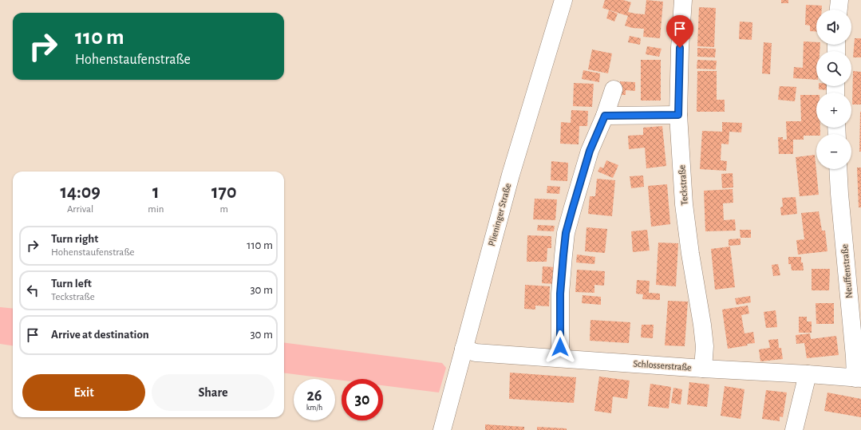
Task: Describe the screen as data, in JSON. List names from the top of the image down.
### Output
{
  "streets": {
    "street": [
      "Teckstraße",
      "Plieninger Straße",
      "Neuffenstraße",
      "Schlosserstraße"
    ]
  },
  "crossings": [
    ["Teckstraße", "Schlosserstraße"],
    ["Plieninger Straße", "Schlosserstraße"],
    ["Neuffenstraße", "Schlosserstraße"]
  ],
  "page": {
    "map_buttons": ["+", "−"],
    "turn": ["110 m", "Hohenstaufenstraße"],
    "eta": [
      "14:09",
      "Arrival",
      "1",
      "min",
      "170",
      "m"
    ],
    "list": [
      {
        "name": "Turn right",
        "note": "Hohenstaufenstraße",
        "value": "110 m"
      },
      {
        "name": "Turn left",
        "note": "Teckstraße",
        "value": "30 m"
      },
      {
        "name": "Arrive at destination",
        "value": "30 m"
      }
    ],
    "buttons": ["Exit", "Share"],
    "speed": "26 km/h",
    "limit": "30"
  }
}
